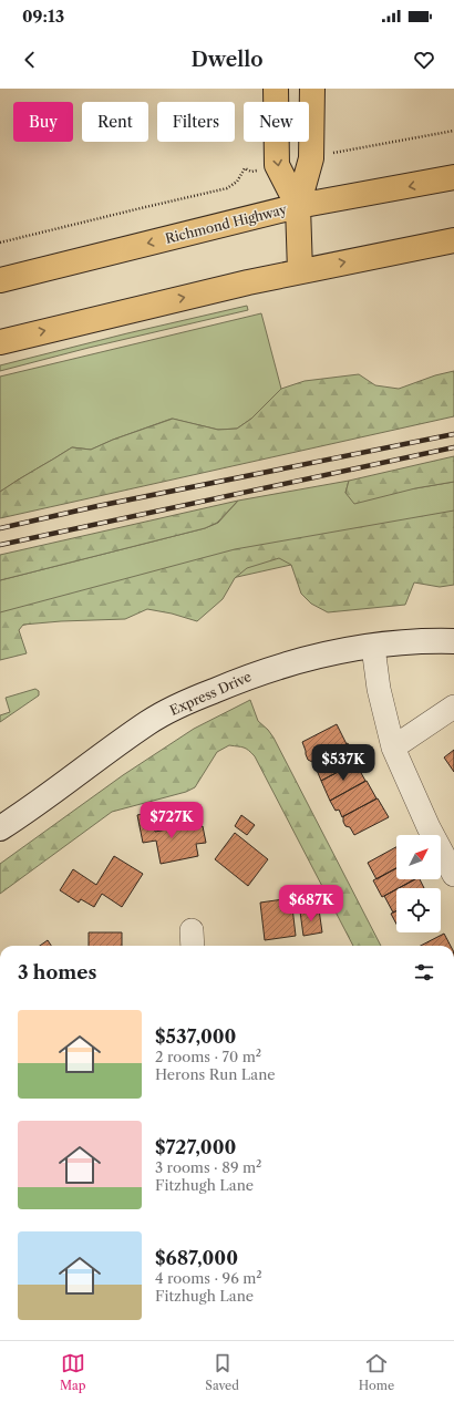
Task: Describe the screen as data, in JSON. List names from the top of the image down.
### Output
{
  "streets": {
    "main road": ["Richmond Highway"],
    "street": ["Express Drive"]
  },
  "north": "top right",
  "page": {
    "status": "09:13",
    "header": "Dwello",
    "chip": [
      "Buy",
      "Rent",
      "Filters",
      "New"
    ],
    "price": ["$537K", "$727K", "$687K"],
    "heading": "3 homes",
    "list": [
      {
        "name": "$537,000",
        "note": "2 rooms · 70 m² · Herons Run Lane"
      },
      {
        "name": "$727,000",
        "note": "3 rooms · 89 m² · Fitzhugh Lane"
      },
      {
        "name": "$687,000",
        "note": "4 rooms · 96 m² · Fitzhugh Lane"
      }
    ],
    "tabs": ["Map", "Saved", "Home"]
  }
}
